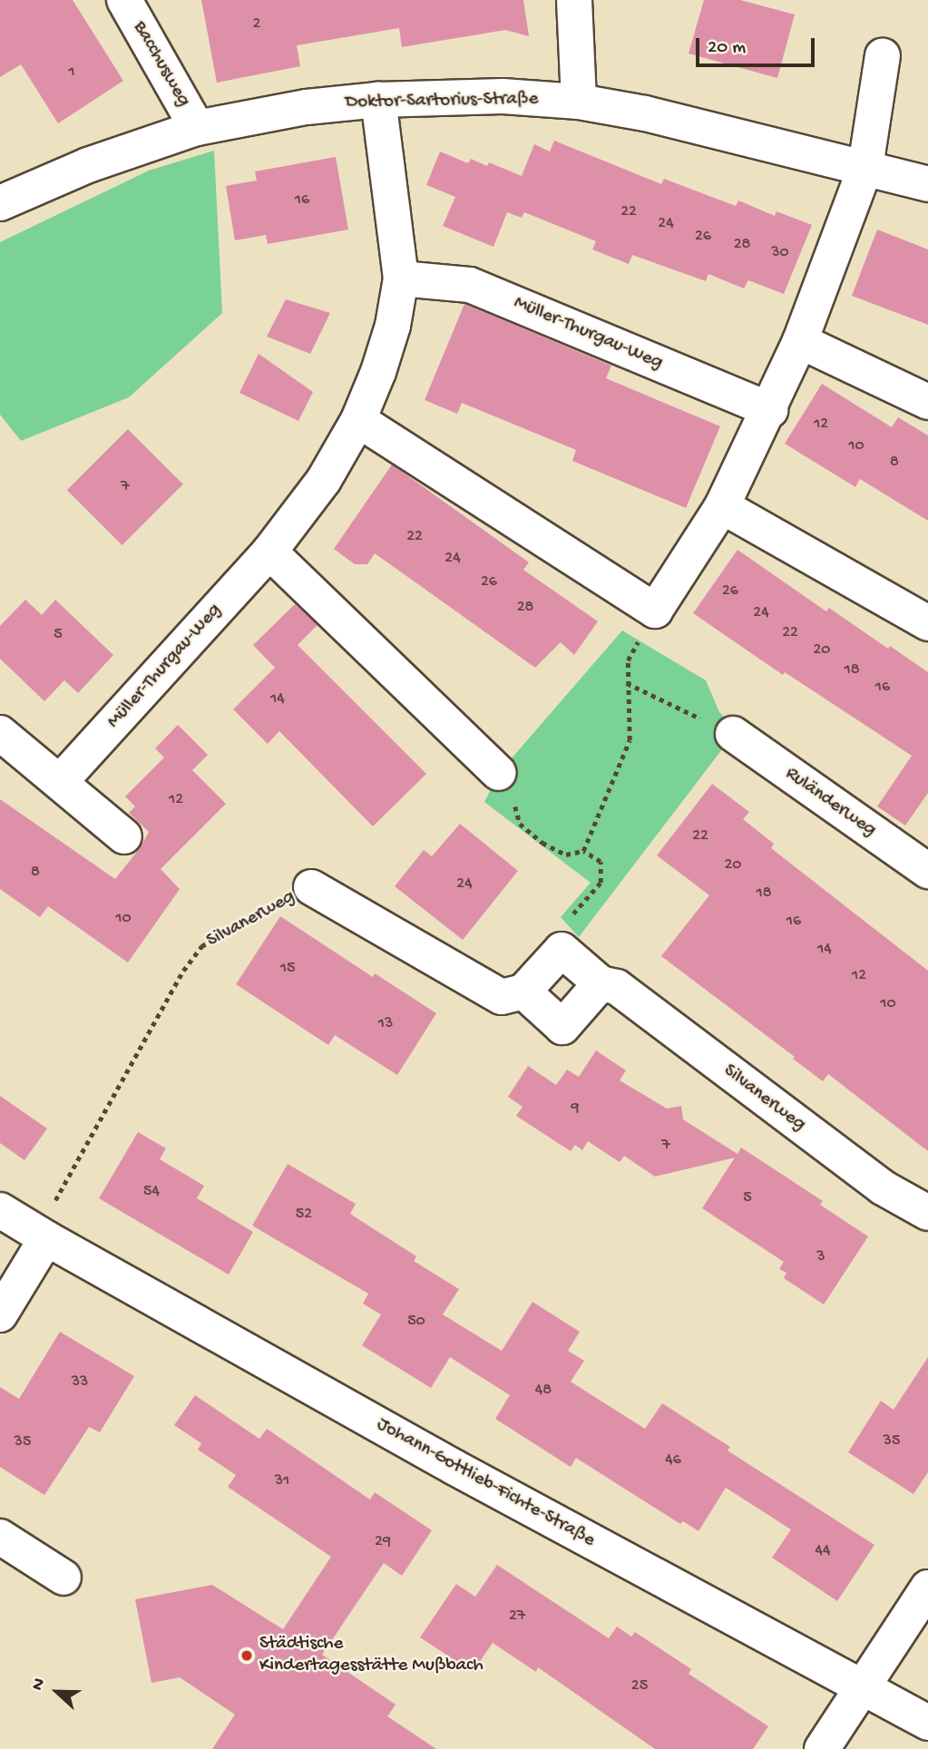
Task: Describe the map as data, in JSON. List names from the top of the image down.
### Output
{
  "streets": {
    "street": [
      "Bacchusweg",
      "Doktor-Sartorius-Straße",
      "Müller-Thurgau-Weg",
      "Ruländerweg",
      "Silvanerweg",
      "Johann-Gottlieb-Fichte-Straße"
    ]
  },
  "crossings": [
    ["Bacchusweg", "Doktor-Sartorius-Straße"],
    ["Doktor-Sartorius-Straße", "Müller-Thurgau-Weg"],
    ["Silvanerweg", "Johann-Gottlieb-Fichte-Straße"]
  ],
  "places": ["Städtische Kindertagesstätte Mußbach"],
  "house_numbers": [
    "2",
    "1",
    "16",
    "22",
    "24",
    "26",
    "28",
    "30",
    "12",
    "10",
    "8",
    "7",
    "22",
    "24",
    "26",
    "26",
    "28",
    "24",
    "22",
    "5",
    "20",
    "18",
    "16",
    "14",
    "12",
    "22",
    "20",
    "8",
    "24",
    "18",
    "10",
    "16",
    "14",
    "15",
    "12",
    "10",
    "13",
    "9",
    "7",
    "54",
    "5",
    "52",
    "3",
    "50",
    "33",
    "48",
    "35",
    "35",
    "46",
    "31",
    "29",
    "44",
    "27",
    "25"
  ],
  "scale_bar": "20 m",
  "north": "left"
}
